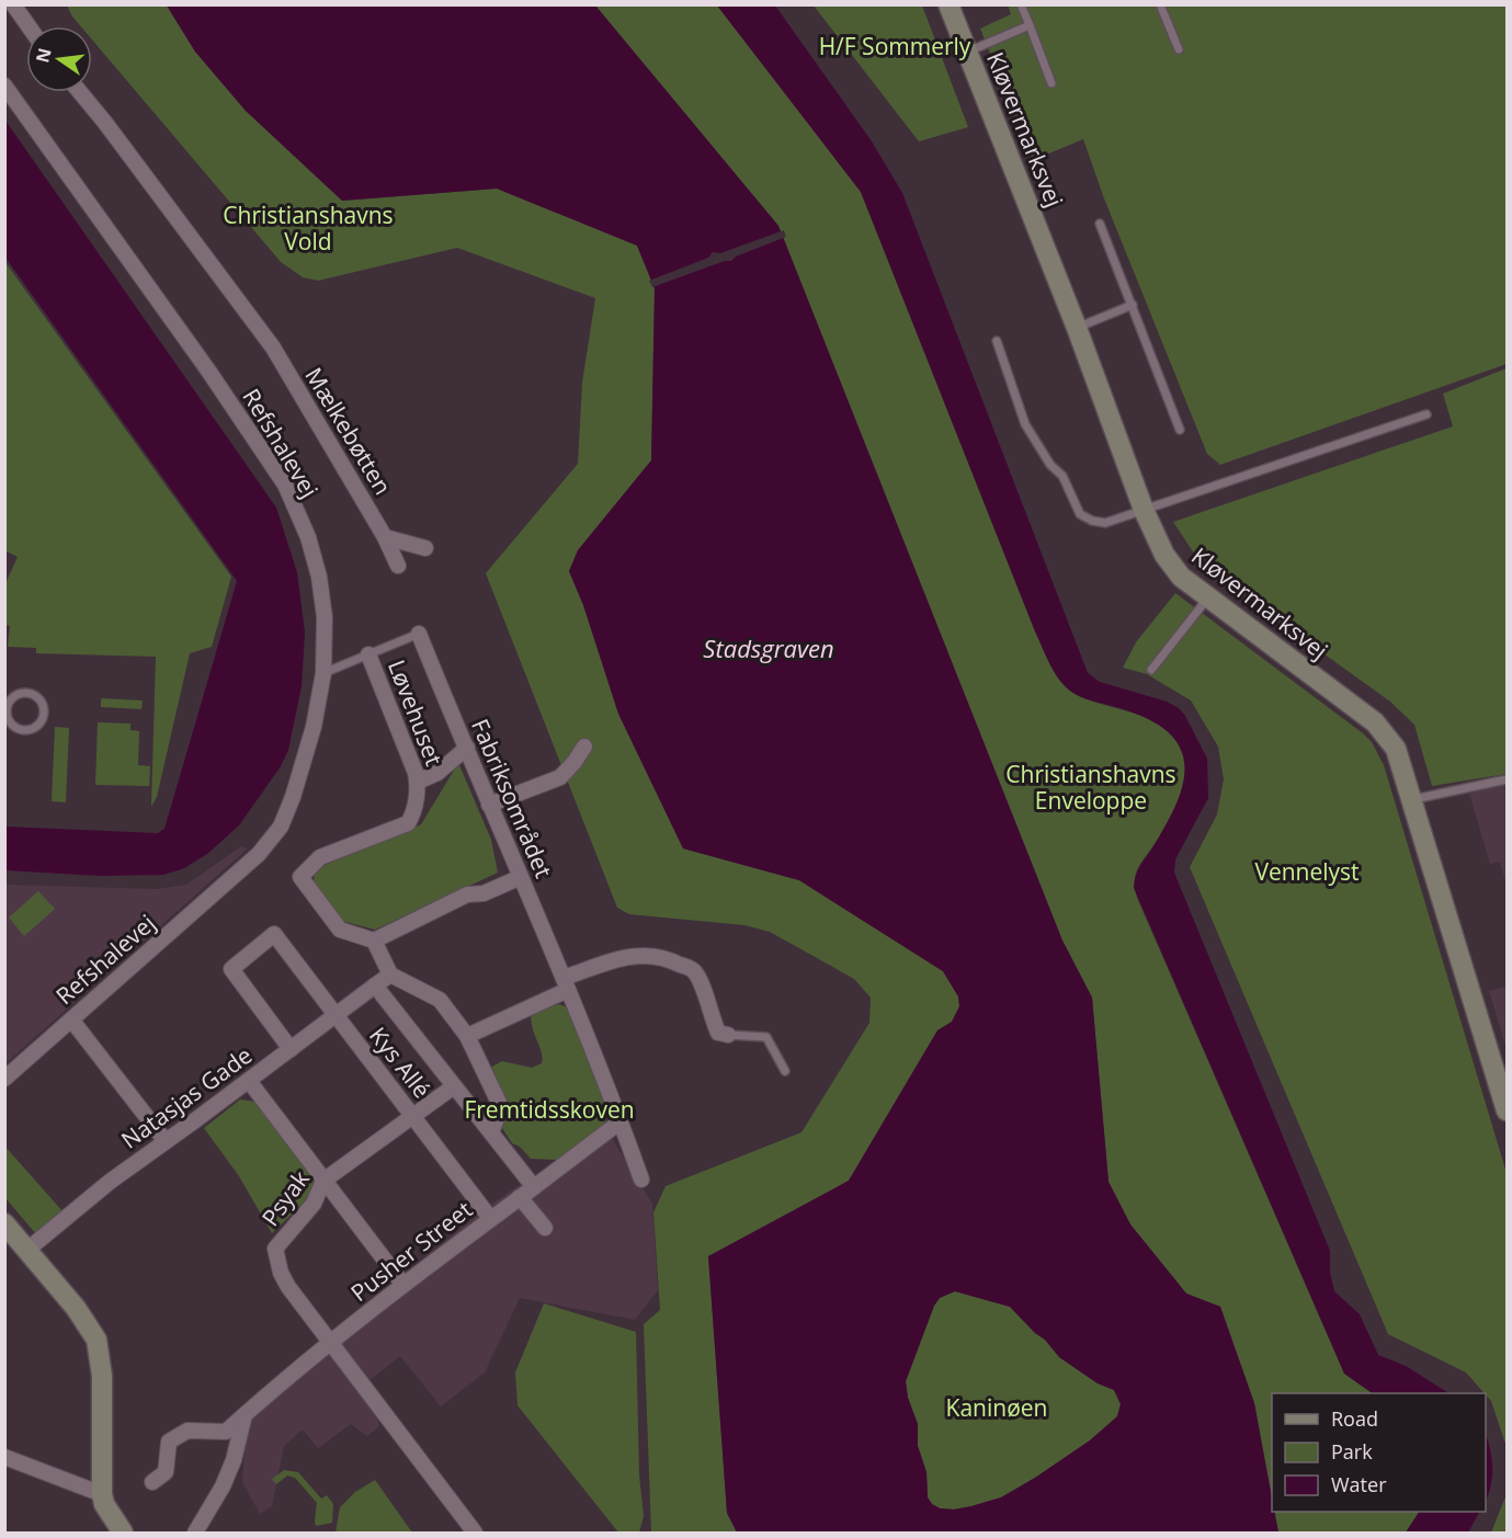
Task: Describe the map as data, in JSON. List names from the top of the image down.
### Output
{
  "streets": {
    "street": [
      "Kløvermarksvej",
      "Mælkebøtten",
      "Refshalevej",
      "Løvehuset",
      "Fabriksområdet",
      "Kys Allé",
      "Natasjas Gade",
      "Psyak",
      "Pusher Street"
    ]
  },
  "crossings": [
    ["Fabriksområdet", "Pusher Street"],
    ["Kys Allé", "Natasjas Gade"],
    ["Kys Allé", "Psyak"],
    ["Kys Allé", "Pusher Street"],
    ["Psyak", "Pusher Street"]
  ],
  "water": ["Stadsgraven"],
  "parks": [
    "H/F Sommerly",
    "Christianshavns Vold",
    "Christianshavns Enveloppe",
    "Vennelyst",
    "Fremtidsskoven",
    "Kaninøen"
  ],
  "legend": ["Road", "Park", "Water"],
  "north": "left"
}
